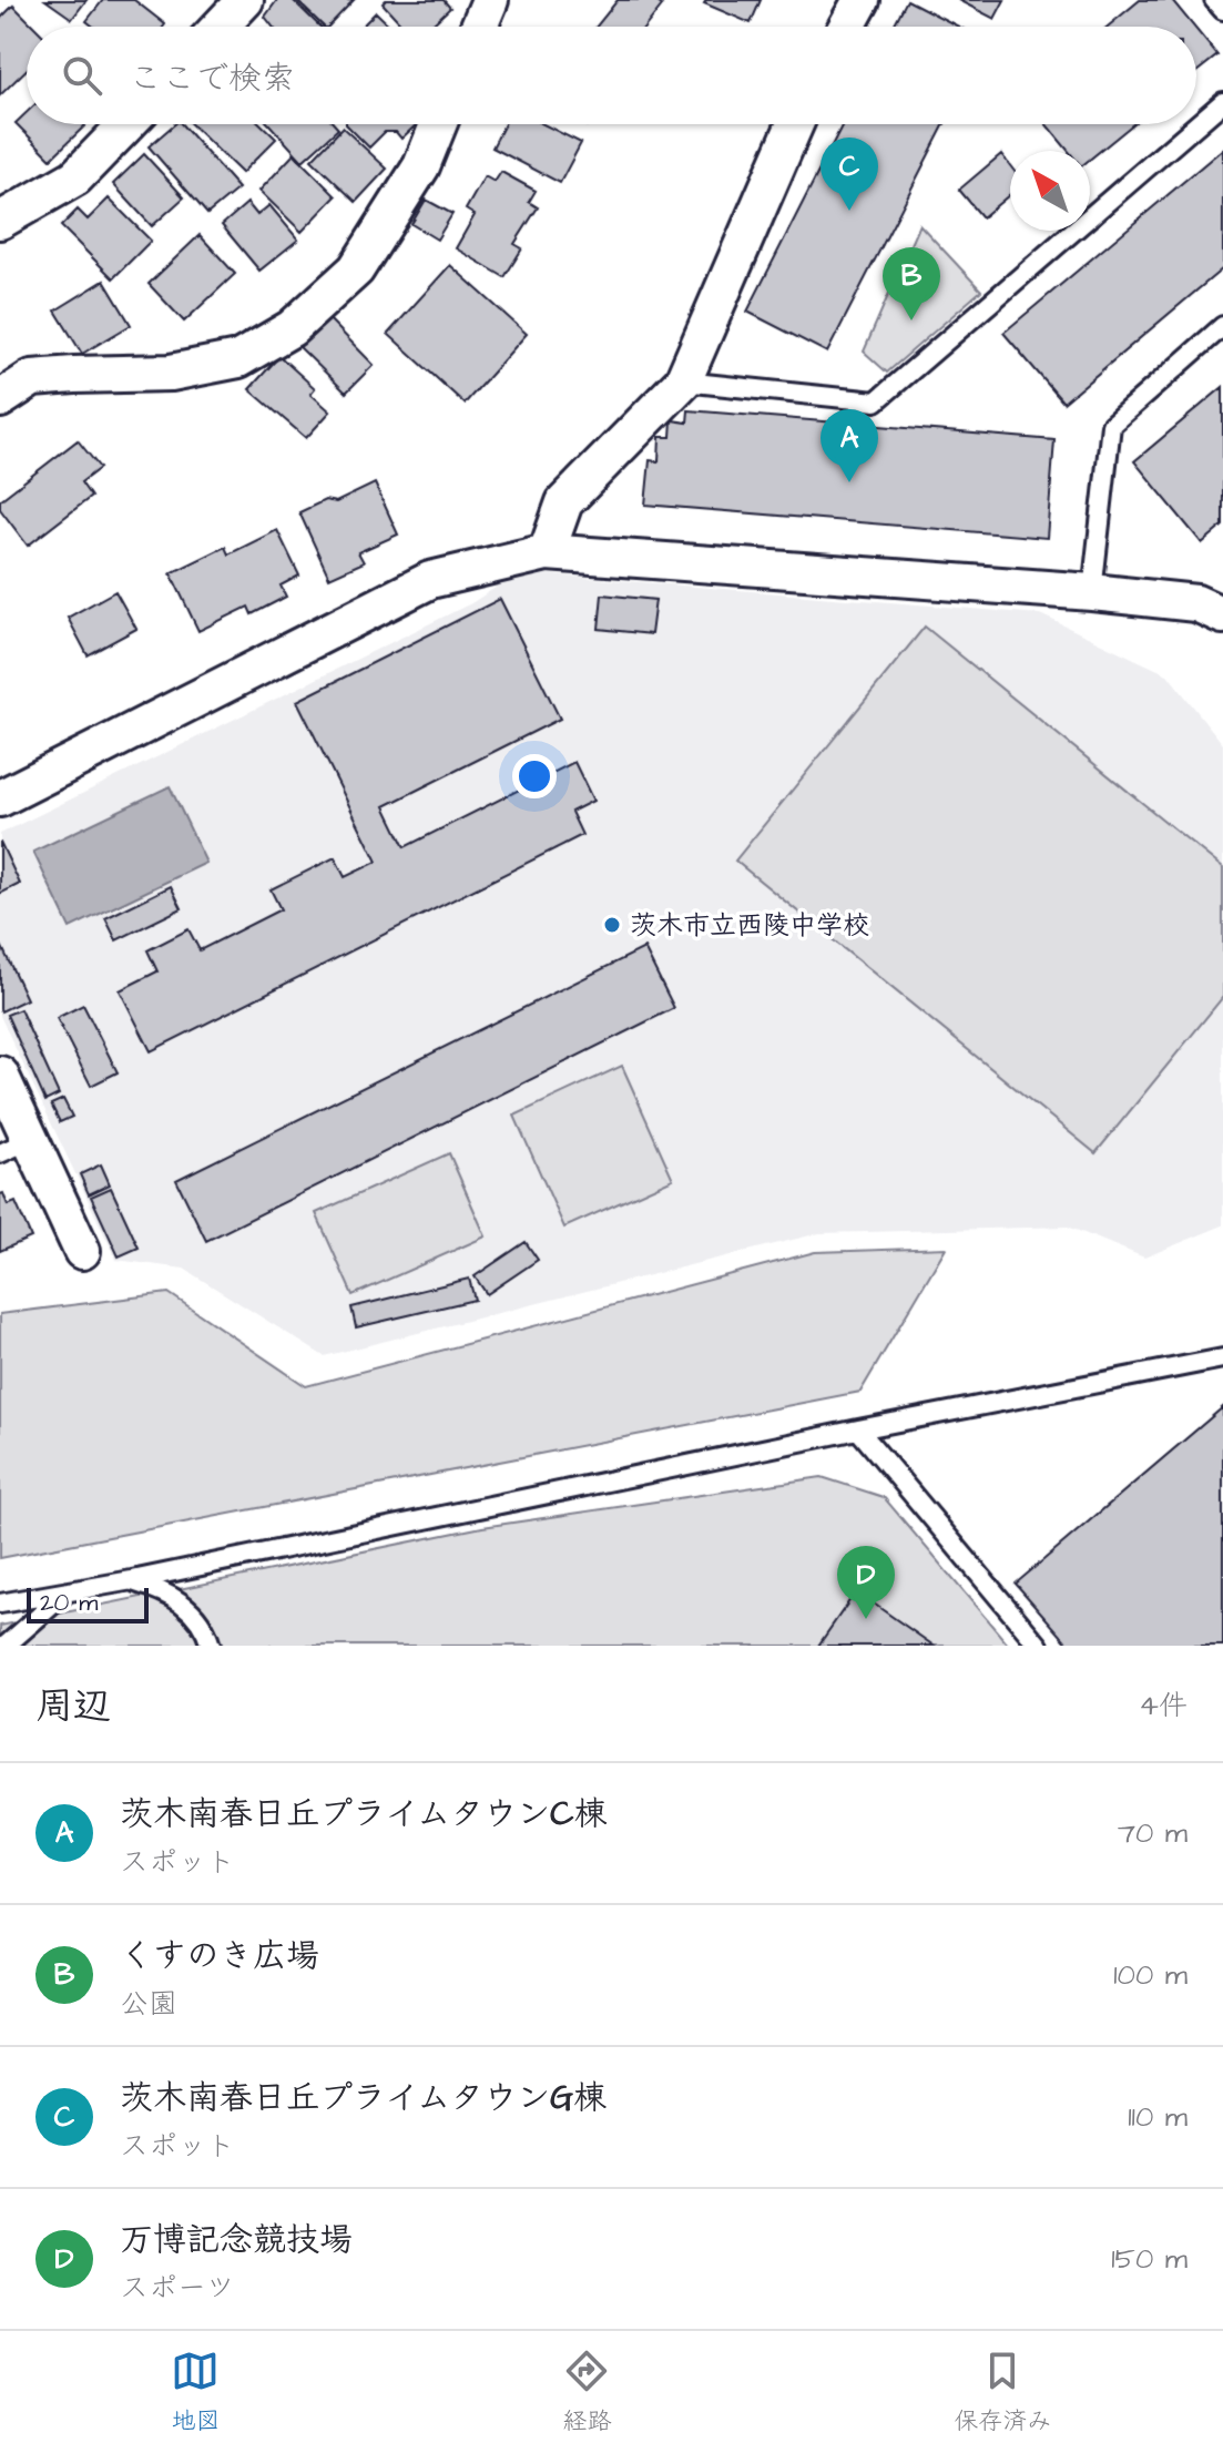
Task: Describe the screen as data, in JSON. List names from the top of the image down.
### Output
{
  "places": ["茨木市立西陵中学校"],
  "scale_bar": "20 m",
  "north": "top left",
  "page": {
    "search": "ここで検索",
    "pins": [
      "C",
      "B",
      "A",
      "D"
    ],
    "scale": "20 m",
    "heading": ["周辺", "4件"],
    "list": [
      {
        "mark": "A",
        "name": "茨木南春日丘プライムタウンC棟",
        "note": "スポット",
        "value": "70 m"
      },
      {
        "mark": "B",
        "name": "くすのき広場",
        "note": "公園",
        "value": "100 m"
      },
      {
        "mark": "C",
        "name": "茨木南春日丘プライムタウンG棟",
        "note": "スポット",
        "value": "110 m"
      },
      {
        "mark": "D",
        "name": "万博記念競技場",
        "note": "スポーツ",
        "value": "150 m"
      }
    ],
    "nav": ["地図", "経路", "保存済み"]
  }
}
